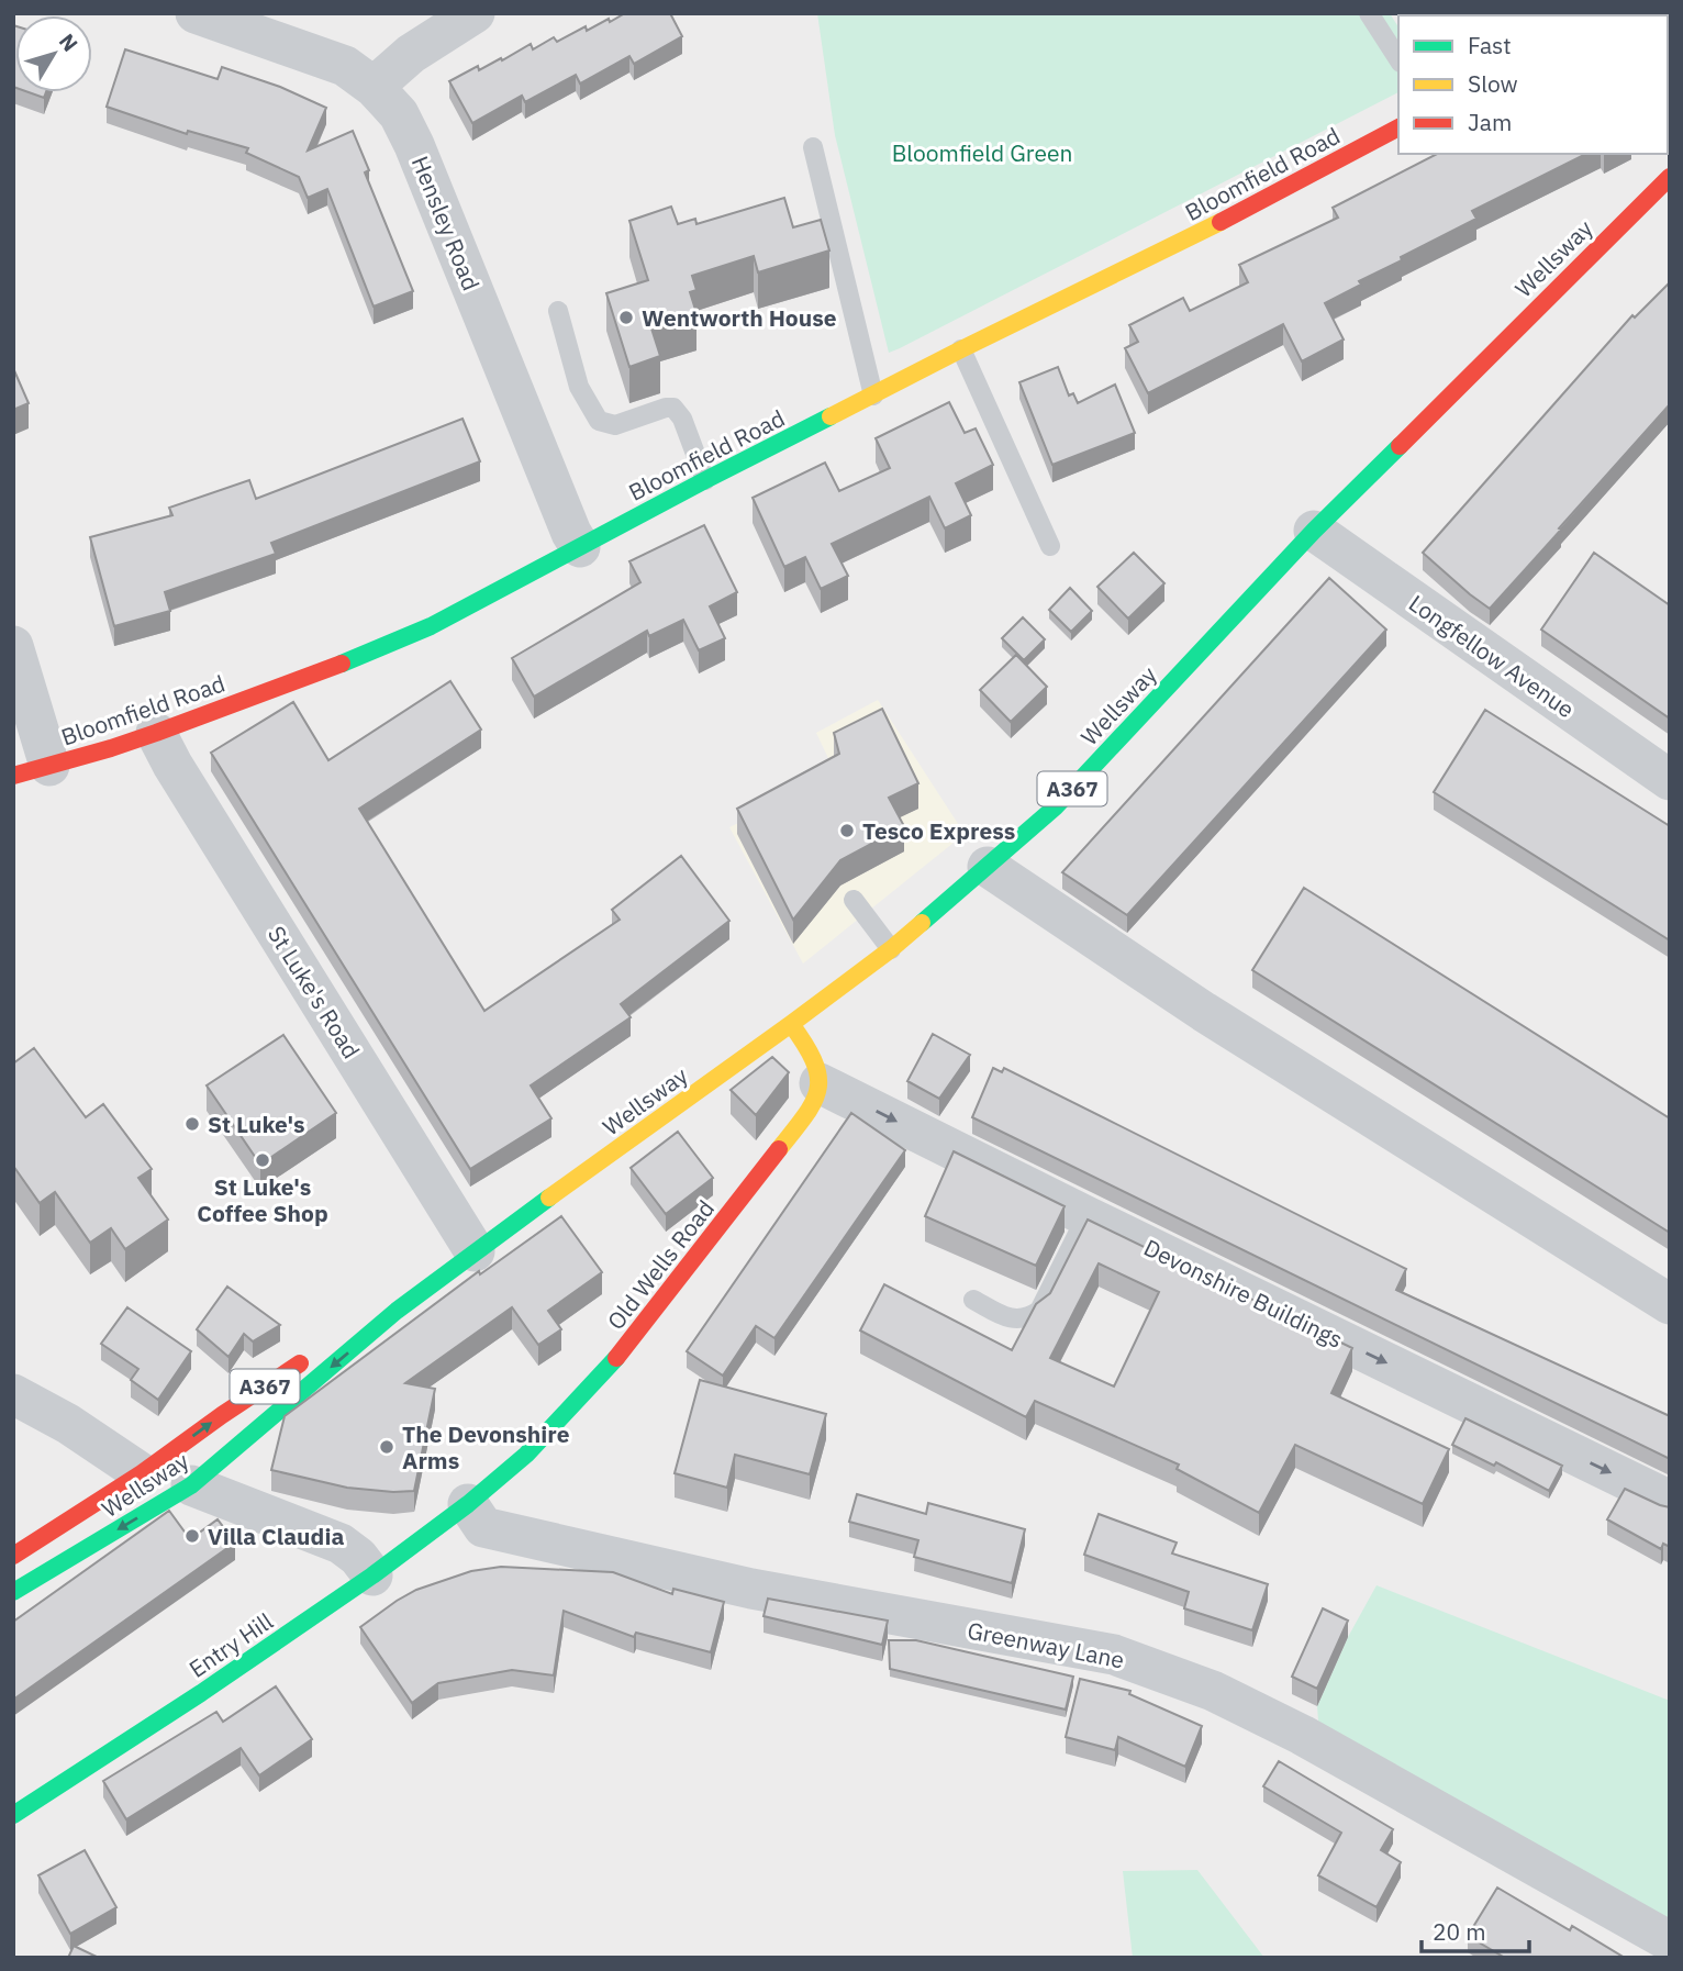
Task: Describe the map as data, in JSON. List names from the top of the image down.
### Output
{
  "streets": {
    "street": [
      "Bloomfield Road",
      "Hensley Road",
      "Wellsway",
      "Longfellow Avenue",
      "A367",
      "St Luke's Road",
      "Old Wells Road",
      "Devonshire Buildings",
      "Entry Hill",
      "Greenway Lane"
    ]
  },
  "crossings": [
    ["Bloomfield Road", "Hensley Road"],
    ["Bloomfield Road", "St Luke's Road"],
    ["Wellsway", "Longfellow Avenue"],
    ["Wellsway", "St Luke's Road"],
    ["Old Wells Road", "Devonshire Buildings"],
    ["Old Wells Road", "Entry Hill"],
    ["Old Wells Road", "Greenway Lane"],
    ["Entry Hill", "Greenway Lane"]
  ],
  "parks": ["Bloomfield Green"],
  "places": [
    "Wentworth House",
    "Tesco Express",
    "St Luke's",
    "St Luke's Coffee Shop",
    "The Devonshire Arms",
    "Villa Claudia"
  ],
  "legend": ["Fast", "Slow", "Jam"],
  "scale_bar": "20 m",
  "north": "top right"
}
